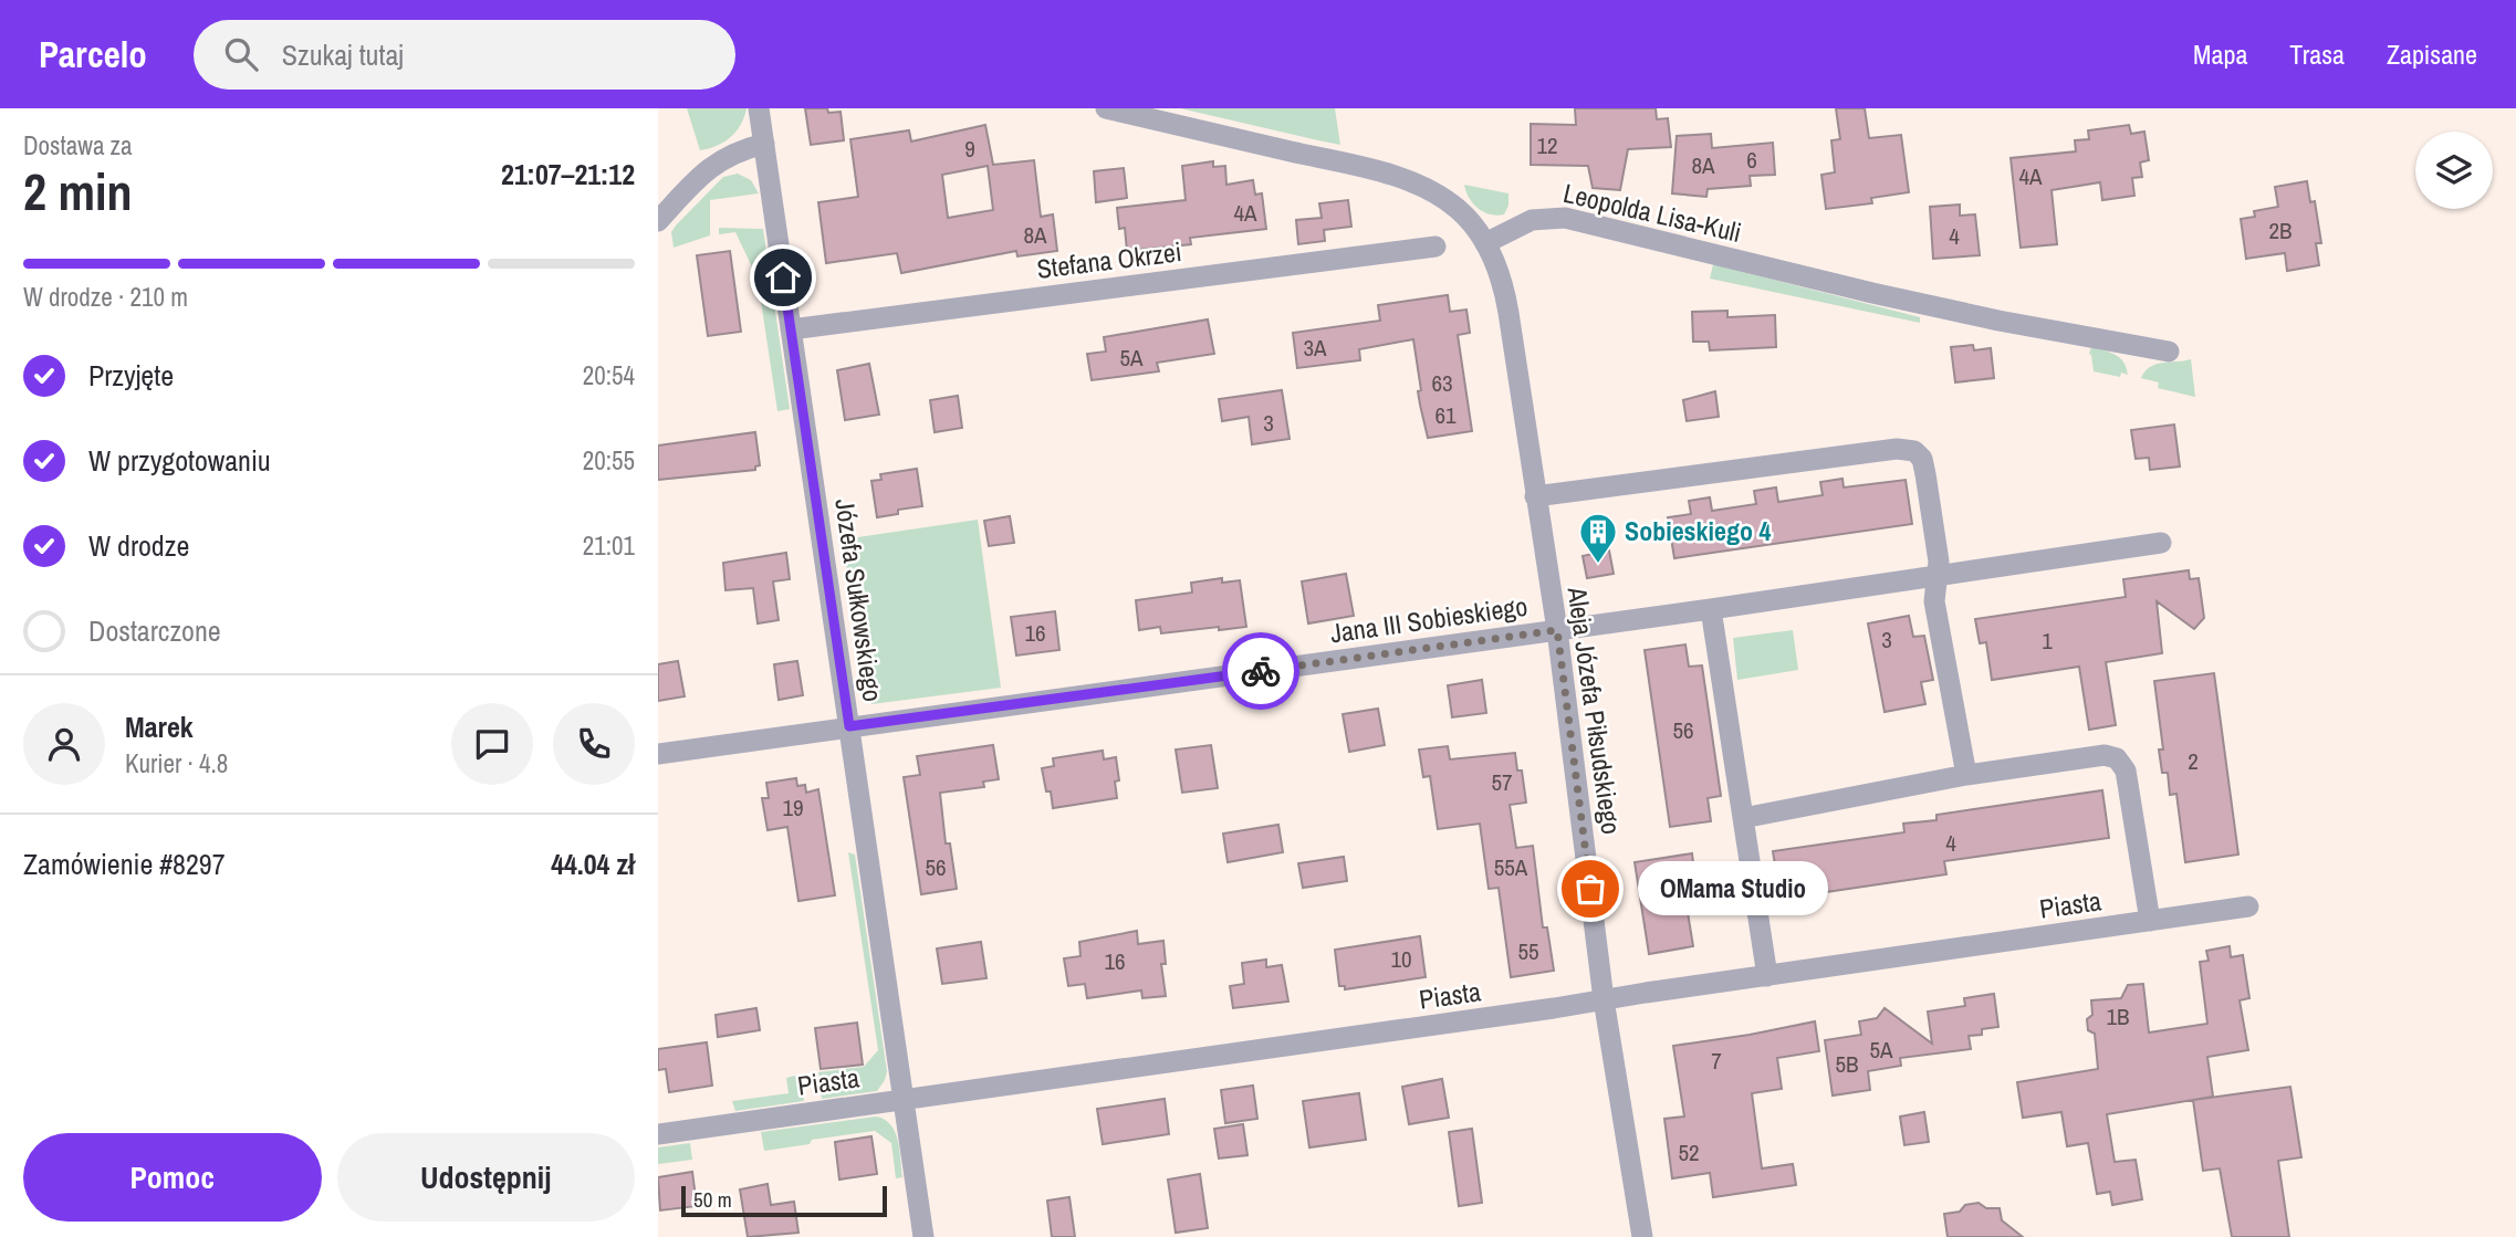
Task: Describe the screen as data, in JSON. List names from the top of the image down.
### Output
{
  "streets": {
    "street": [
      "Leopolda Lisa-Kuli",
      "Stefana Okrzei",
      "Józefa Sułkowskiego",
      "Jana III Sobieskiego",
      "Aleja Józefa Piłsudskiego",
      "Piasta"
    ]
  },
  "crossings": [
    ["Leopolda Lisa-Kuli", "Aleja Józefa Piłsudskiego"],
    ["Stefana Okrzei", "Józefa Sułkowskiego"],
    ["Józefa Sułkowskiego", "Jana III Sobieskiego"],
    ["Józefa Sułkowskiego", "Piasta"],
    ["Jana III Sobieskiego", "Aleja Józefa Piłsudskiego"],
    ["Aleja Józefa Piłsudskiego", "Piasta"]
  ],
  "places": {
    "building": ["Sobieskiego 4"],
    "other": ["OMama Studio"]
  },
  "house_numbers": [
    "12",
    "9",
    "6",
    "8A",
    "4A",
    "4A",
    "2B",
    "8A",
    "4",
    "3A",
    "5A",
    "63",
    "61",
    "3",
    "16",
    "3",
    "1",
    "56",
    "2",
    "57",
    "19",
    "4",
    "56",
    "55A",
    "55",
    "10",
    "16",
    "1B",
    "5A",
    "7",
    "5B",
    "52"
  ],
  "scale_bar": "50 m",
  "page": {
    "header": "Parcelo",
    "search": "Szukaj tutaj",
    "nav": ["Mapa", "Trasa", "Zapisane"],
    "heading": ["2 min", "Dostawa za", "21:07–21:12"],
    "panel": [
      "Marek",
      "Kurier · 4.8",
      "Zamówienie #8297",
      "44.04 zł"
    ],
    "bar": "W drodze · 210 m",
    "list": [
      ["Przyjęte", "20:54"],
      ["W przygotowaniu", "20:55"],
      ["W drodze", "21:01"],
      "Dostarczone"
    ],
    "bubble": "OMama Studio",
    "buttons": ["Pomoc", "Udostępnij"],
    "scale": "50 m"
  }
}
